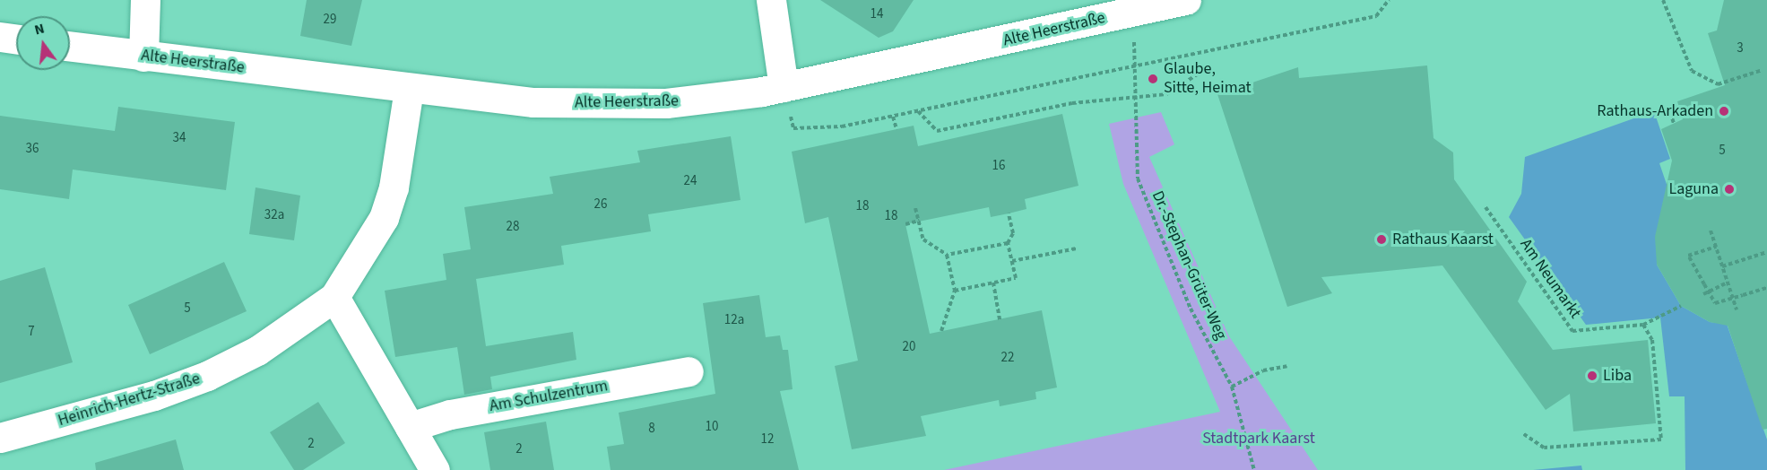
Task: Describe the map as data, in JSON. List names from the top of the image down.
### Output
{
  "streets": {
    "street": ["Alte Heerstraße", "Am Schulzentrum", "Heinrich-Hertz-Straße"],
    "path": ["Dr.-Stephan-Grüter-Weg", "Am Neumarkt"]
  },
  "crossings": [
    ["Alte Heerstraße", "Dr.-Stephan-Grüter-Weg"],
    ["Alte Heerstraße", "Heinrich-Hertz-Straße"]
  ],
  "parks": ["Stadtpark Kaarst"],
  "places": [
    "Glaube, Sitte, Heimat",
    "Rathaus-Arkaden",
    "Laguna",
    "Rathaus Kaarst",
    "Liba"
  ],
  "house_numbers": [
    "14",
    "29",
    "3",
    "34",
    "36",
    "5",
    "16",
    "24",
    "26",
    "18",
    "32a",
    "18",
    "28",
    "5",
    "12a",
    "7",
    "20",
    "22",
    "10",
    "8",
    "12",
    "2",
    "2"
  ],
  "north": "top"
}
